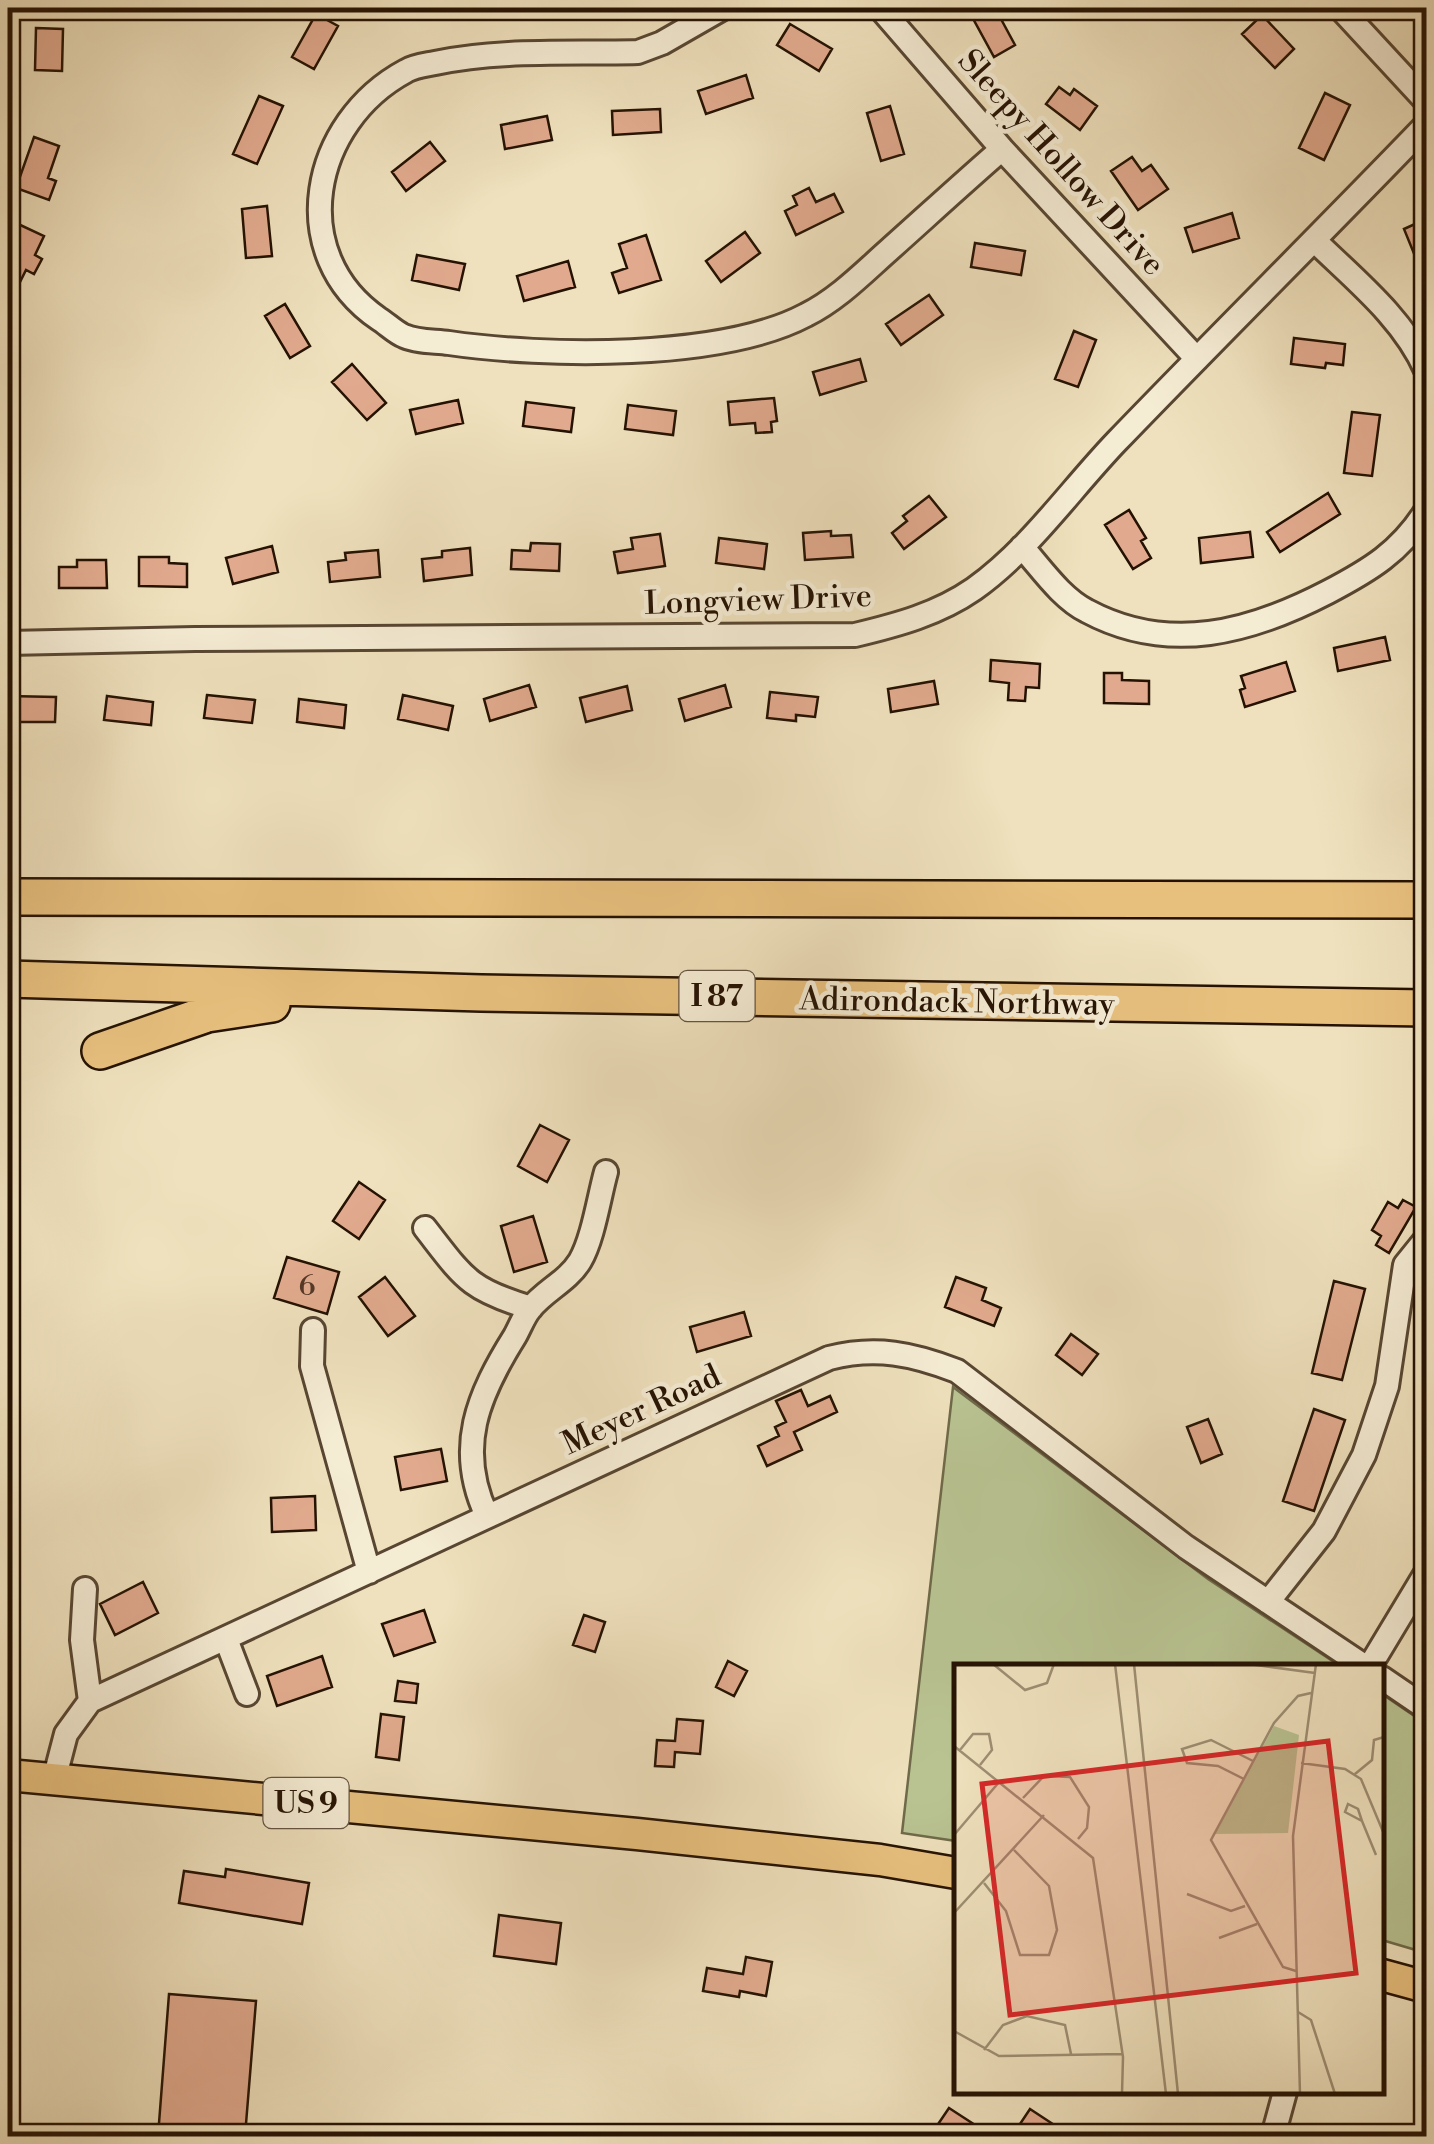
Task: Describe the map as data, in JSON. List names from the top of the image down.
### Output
{
  "streets": {
    "highway": ["I 87", "Adirondack Northway"],
    "main road": ["US 9"],
    "street": ["Sleepy Hollow Drive", "Longview Drive", "Meyer Road"]
  },
  "crossings": [
    ["Sleepy Hollow Drive", "Longview Drive"]
  ],
  "house_numbers": ["6"]
}
